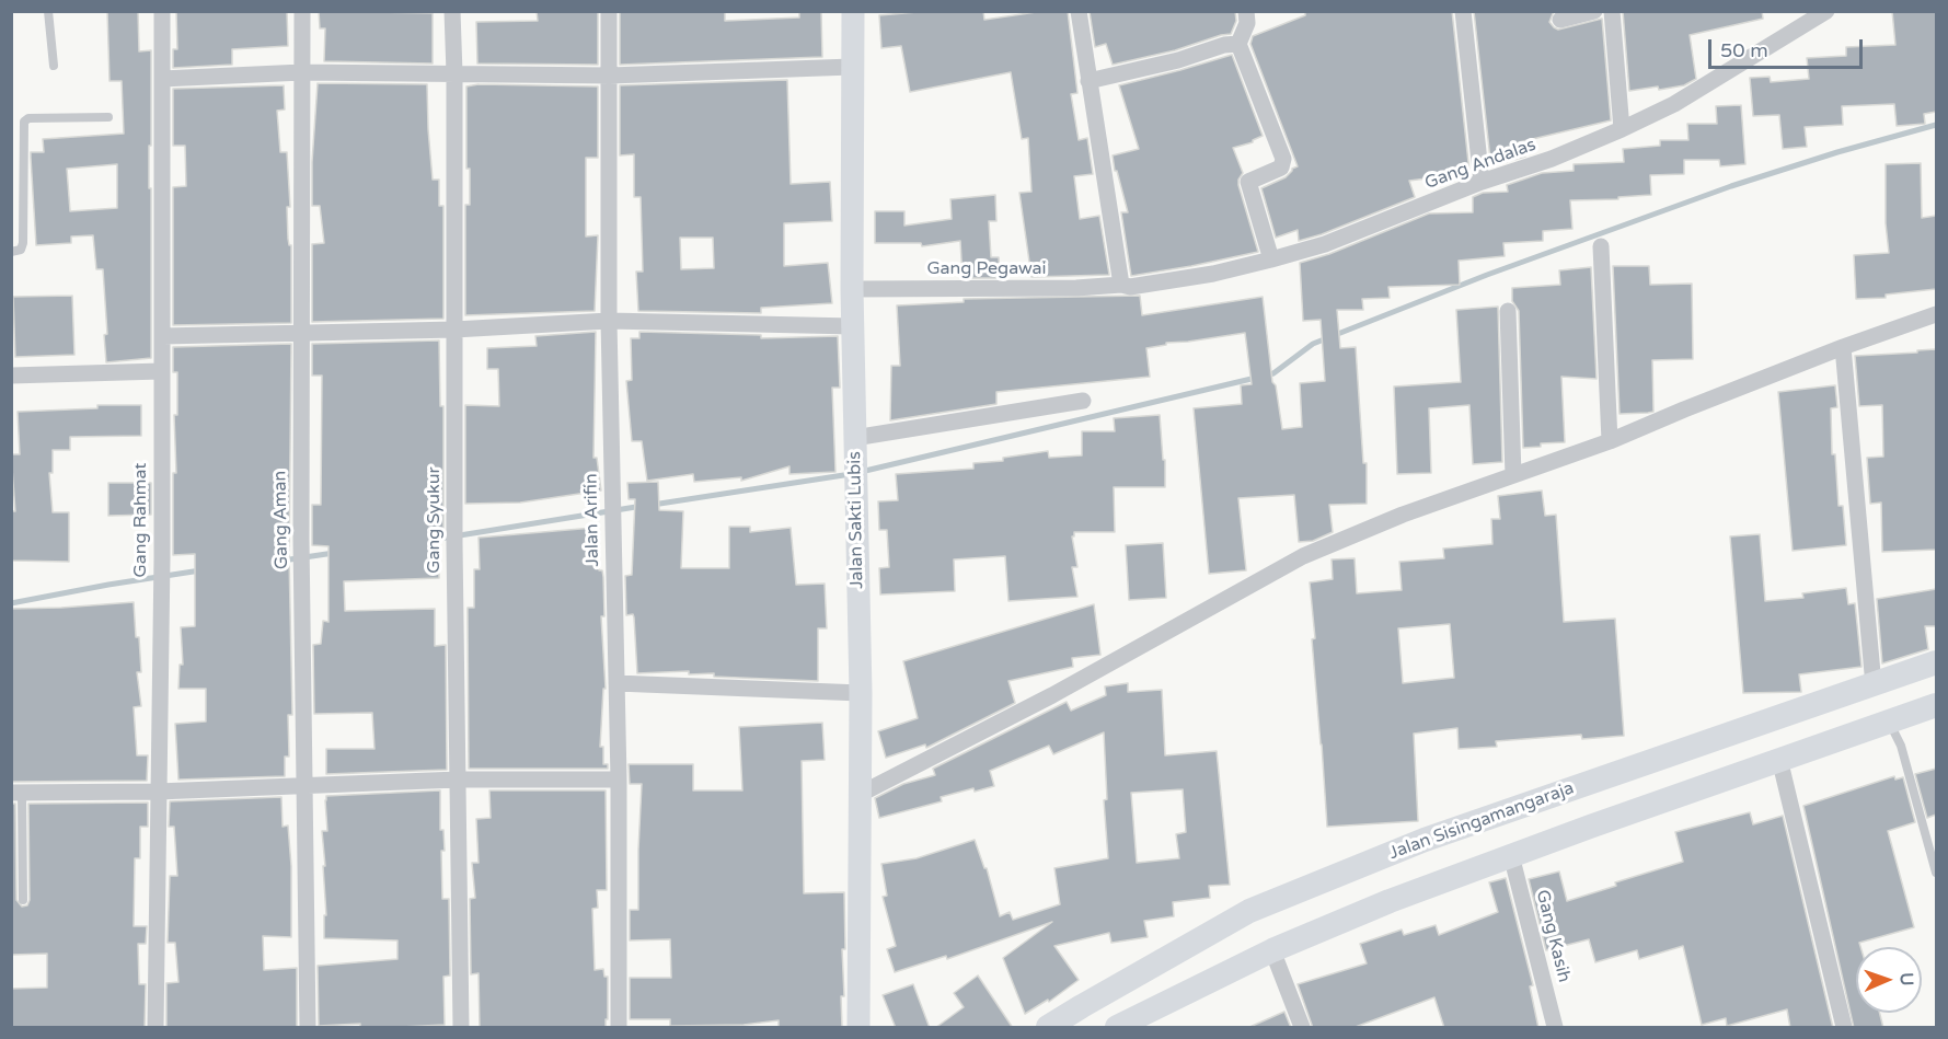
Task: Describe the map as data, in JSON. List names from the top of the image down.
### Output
{
  "streets": {
    "main road": ["Jalan Sisingamangaraja"],
    "street": [
      "Gang Andalas",
      "Gang Pegawai",
      "Gang Rahmat",
      "Gang Aman",
      "Gang Syukur",
      "Jalan Arifin",
      "Jalan Sakti Lubis",
      "Gang Kasih"
    ]
  },
  "crossings": [
    ["Gang Andalas", "Gang Pegawai"],
    ["Gang Pegawai", "Jalan Sakti Lubis"]
  ],
  "scale_bar": "50 m",
  "north": "right"
}
